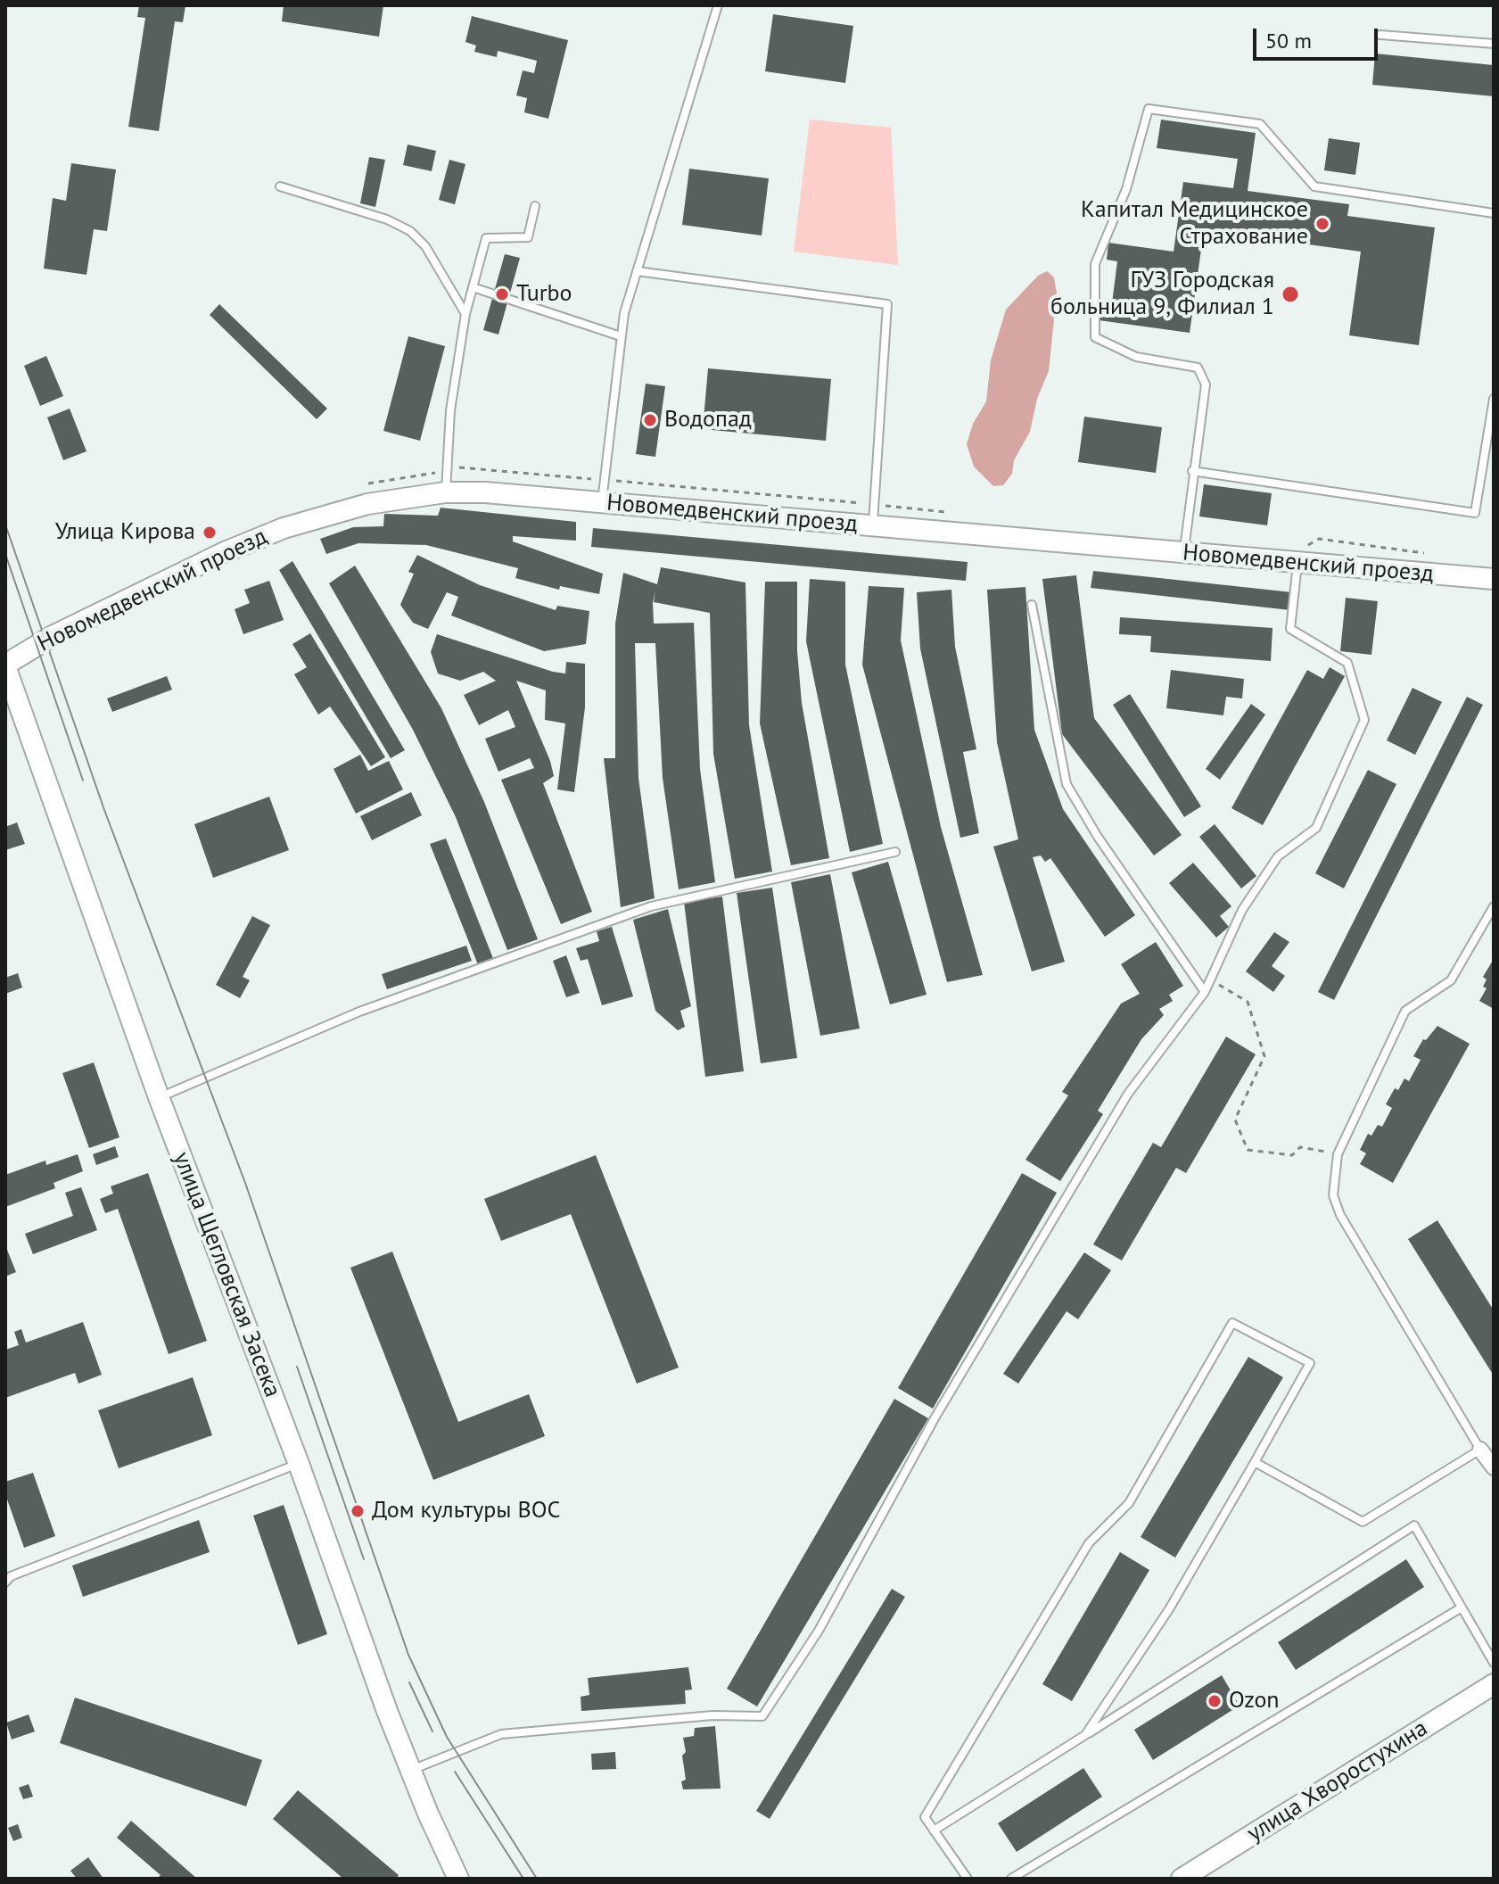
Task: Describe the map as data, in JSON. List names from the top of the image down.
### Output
{
  "streets": {
    "street": ["Новомедвенский проезд", "улица Щегловская Засека", "улица Хворостухина"]
  },
  "crossings": [
    ["Новомедвенский проезд", "улица Щегловская Засека"]
  ],
  "places": [
    "Капитал Медицинское Страхование",
    "Turbo",
    "ГУЗ Городская больница 9, Филиал 1",
    "Водопад",
    "Улица Кирова",
    "Дом культуры ВОС",
    "Ozon"
  ],
  "scale_bar": "50 m"
}
